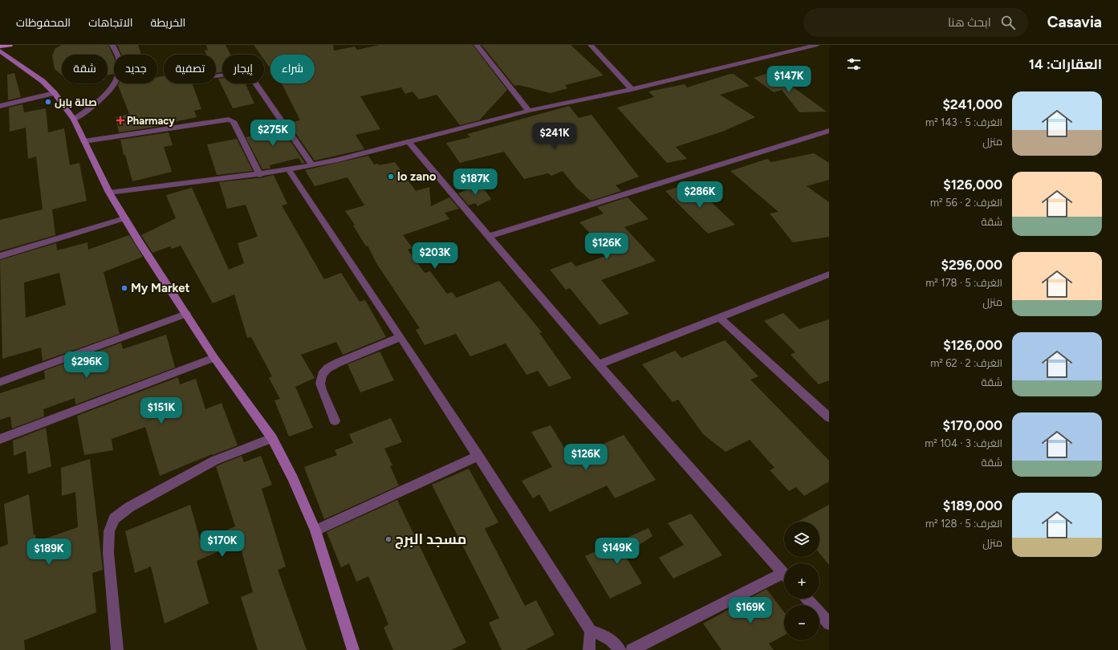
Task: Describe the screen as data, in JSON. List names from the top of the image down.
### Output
{
  "places": {
    "other": [
      "صالة بابل",
      "lo zano",
      "My Market",
      "مسجد البرج"
    ],
    "health": ["Pharmacy"]
  },
  "page": {
    "header": "Casavia",
    "search": "ابحث هنا",
    "nav": ["الخريطة", "الاتجاهات", "المحفوظات"],
    "heading": "العقارات: 14",
    "chip": [
      "شراء",
      "إيجار",
      "تصفية",
      "جديد",
      "شقة"
    ],
    "price": [
      "$147K",
      "$275K",
      "$241K",
      "$187K",
      "$286K",
      "$126K",
      "$203K",
      "$296K",
      "$151K",
      "$126K",
      "$170K",
      "$149K",
      "$189K",
      "$169K"
    ],
    "list": [
      {
        "name": "$241,000",
        "note": "الغرف: 5 · 143 m² · منزل"
      },
      {
        "name": "$126,000",
        "note": "الغرف: 2 · 56 m² · شقة"
      },
      {
        "name": "$296,000",
        "note": "الغرف: 5 · 178 m² · منزل"
      },
      {
        "name": "$126,000",
        "note": "الغرف: 2 · 62 m² · شقة"
      },
      {
        "name": "$170,000",
        "note": "الغرف: 3 · 104 m² · شقة"
      },
      {
        "name": "$189,000",
        "note": "الغرف: 5 · 128 m² · منزل"
      }
    ],
    "map_buttons": ["+", "−"]
  }
}
